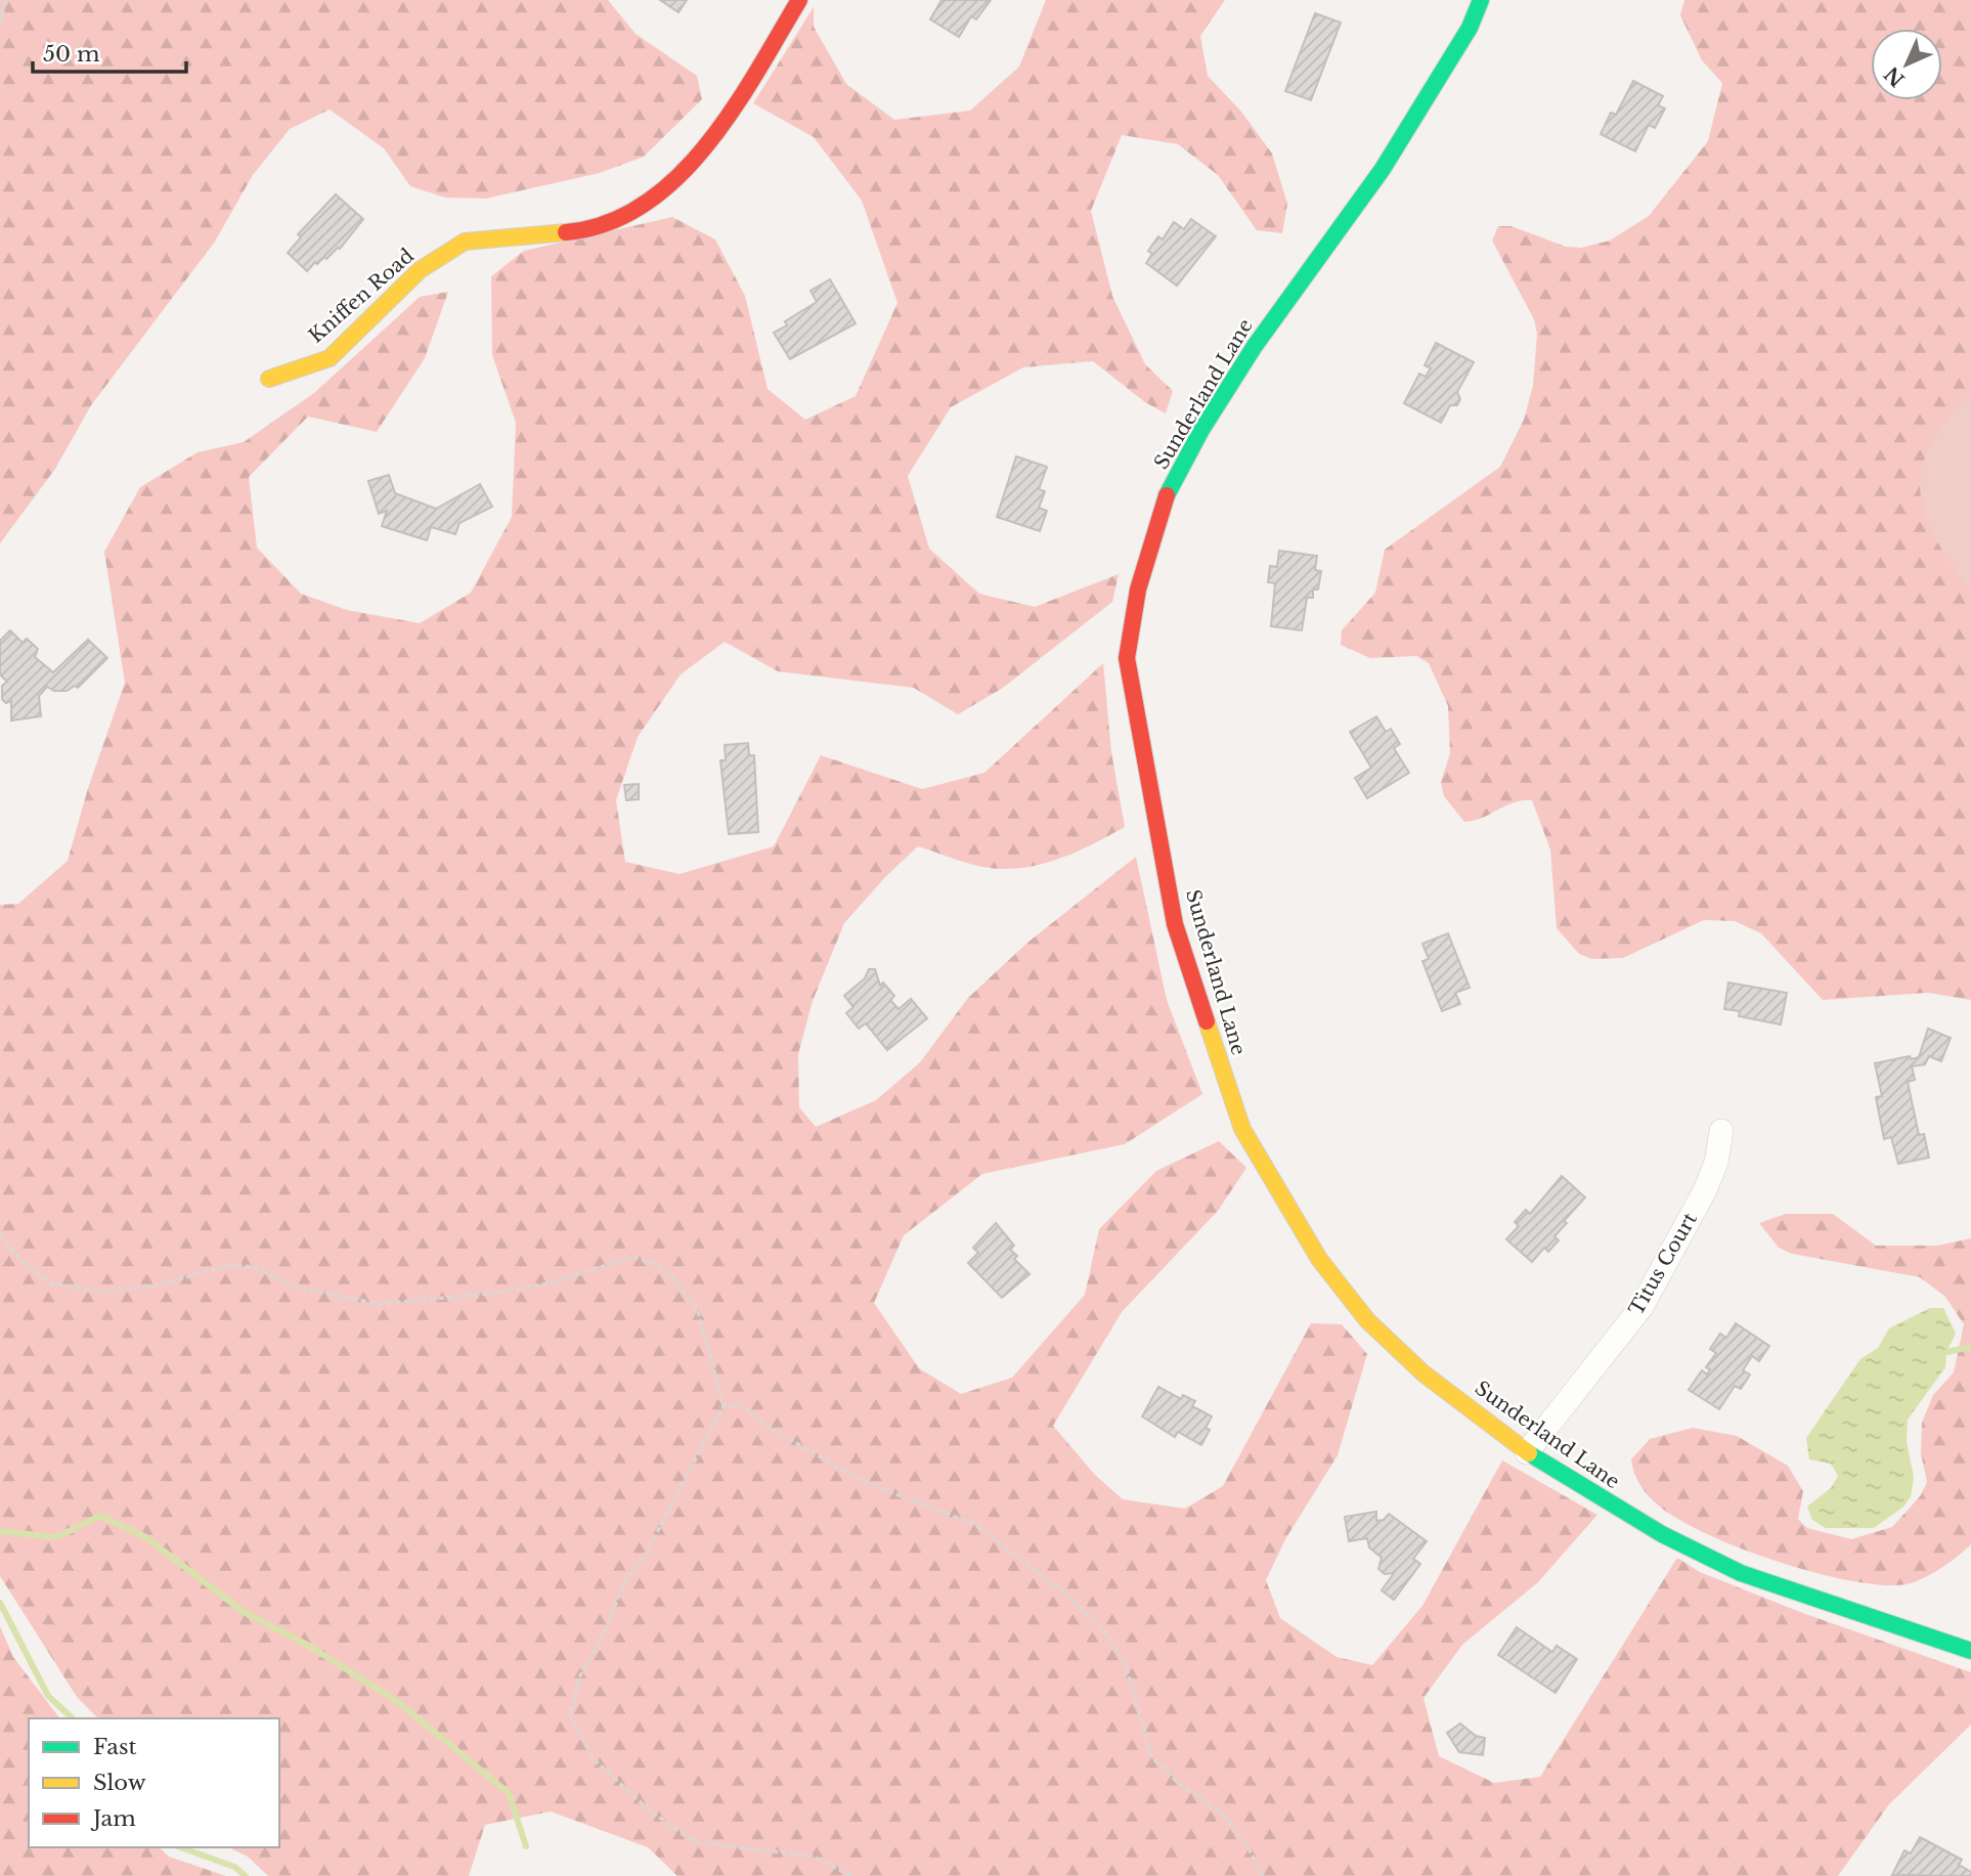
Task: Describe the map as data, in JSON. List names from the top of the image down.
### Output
{
  "streets": {
    "street": ["Kniffen Road", "Sunderland Lane", "Titus Court"]
  },
  "crossings": [
    ["Sunderland Lane", "Titus Court"]
  ],
  "legend": ["Fast", "Slow", "Jam"],
  "scale_bar": "50 m",
  "north": "bottom left"
}
